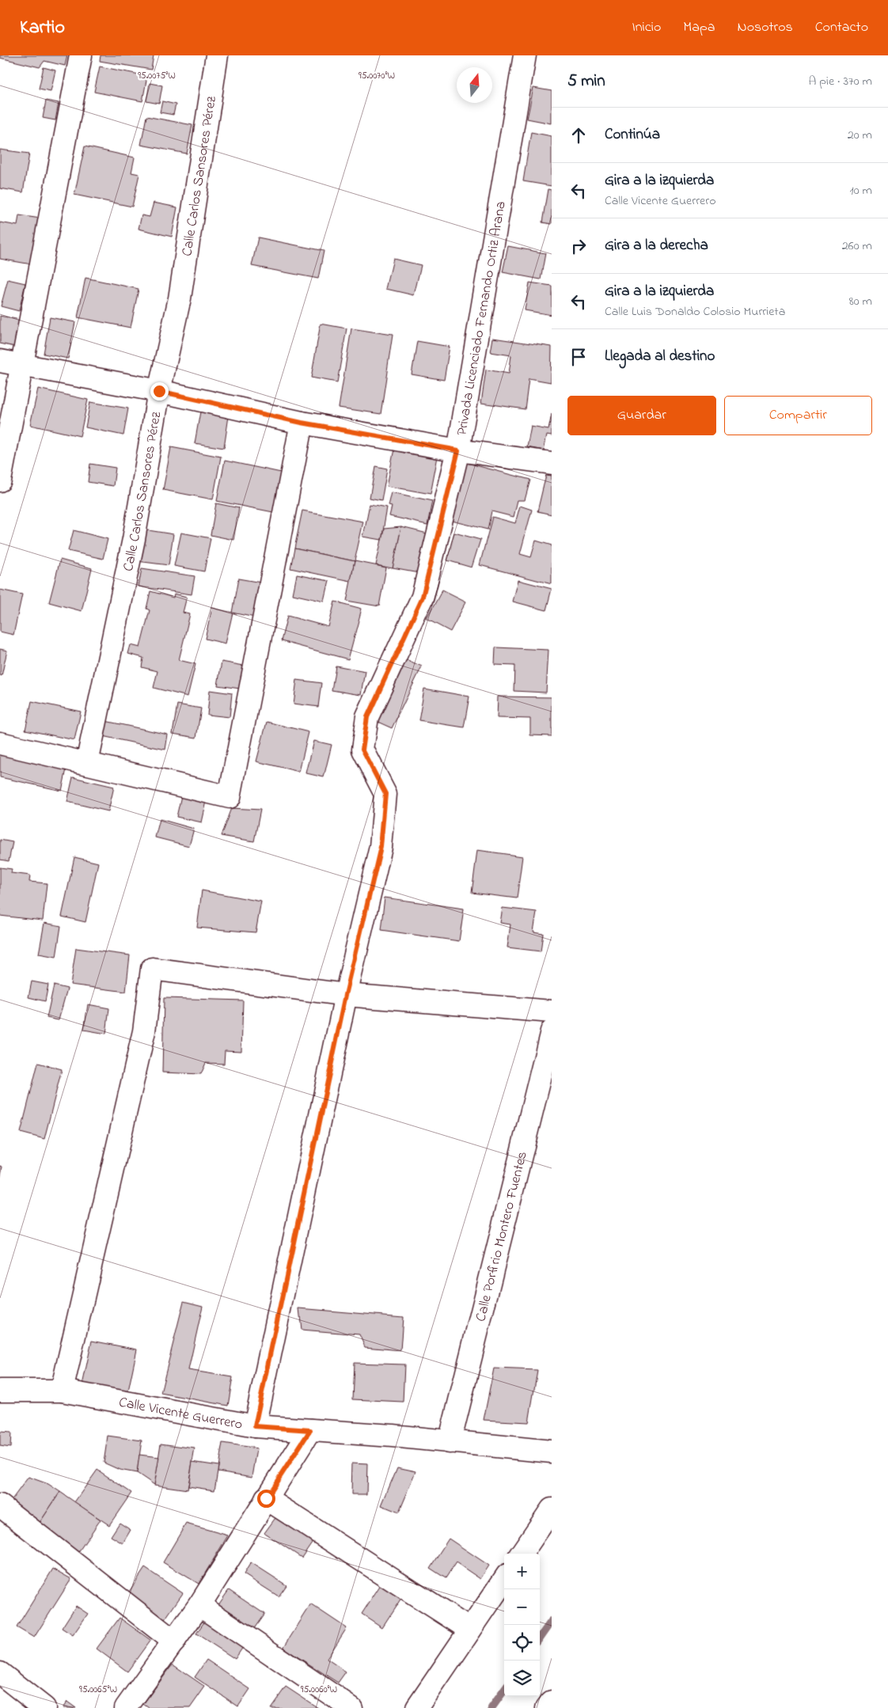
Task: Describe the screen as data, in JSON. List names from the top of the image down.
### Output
{
  "streets": {
    "street": [
      "Calle Carlos Sansores Pérez",
      "Privada Licenciado Fernando Ortiz Arana",
      "Calle Porfirio Montero Fuentes",
      "Calle Vicente Guerrero"
    ]
  },
  "crossings": [
    ["Privada Licenciado Fernando Ortiz Arana", "Calle Vicente Guerrero"],
    ["Calle Porfirio Montero Fuentes", "Calle Vicente Guerrero"]
  ],
  "north": "top",
  "page": {
    "header": "Kartio",
    "nav": [
      "Inicio",
      "Mapa",
      "Nosotros",
      "Contacto"
    ],
    "heading": ["5 min", "A pie · 370 m"],
    "list": [
      ["Continúa", "20 m"],
      ["Gira a la izquierda", "Calle Vicente Guerrero", "10 m"],
      ["Gira a la derecha", "260 m"],
      ["Gira a la izquierda", "Calle Luis Donaldo Colosio Murrieta", "80 m"],
      "Llegada al destino"
    ],
    "buttons": ["Guardar", "Compartir"],
    "map_buttons": ["+", "−"]
  },
  "coordinates": [
    "95.0075°W",
    "95.0070°W",
    "95.0065°W",
    "95.0060°W"
  ]
}
